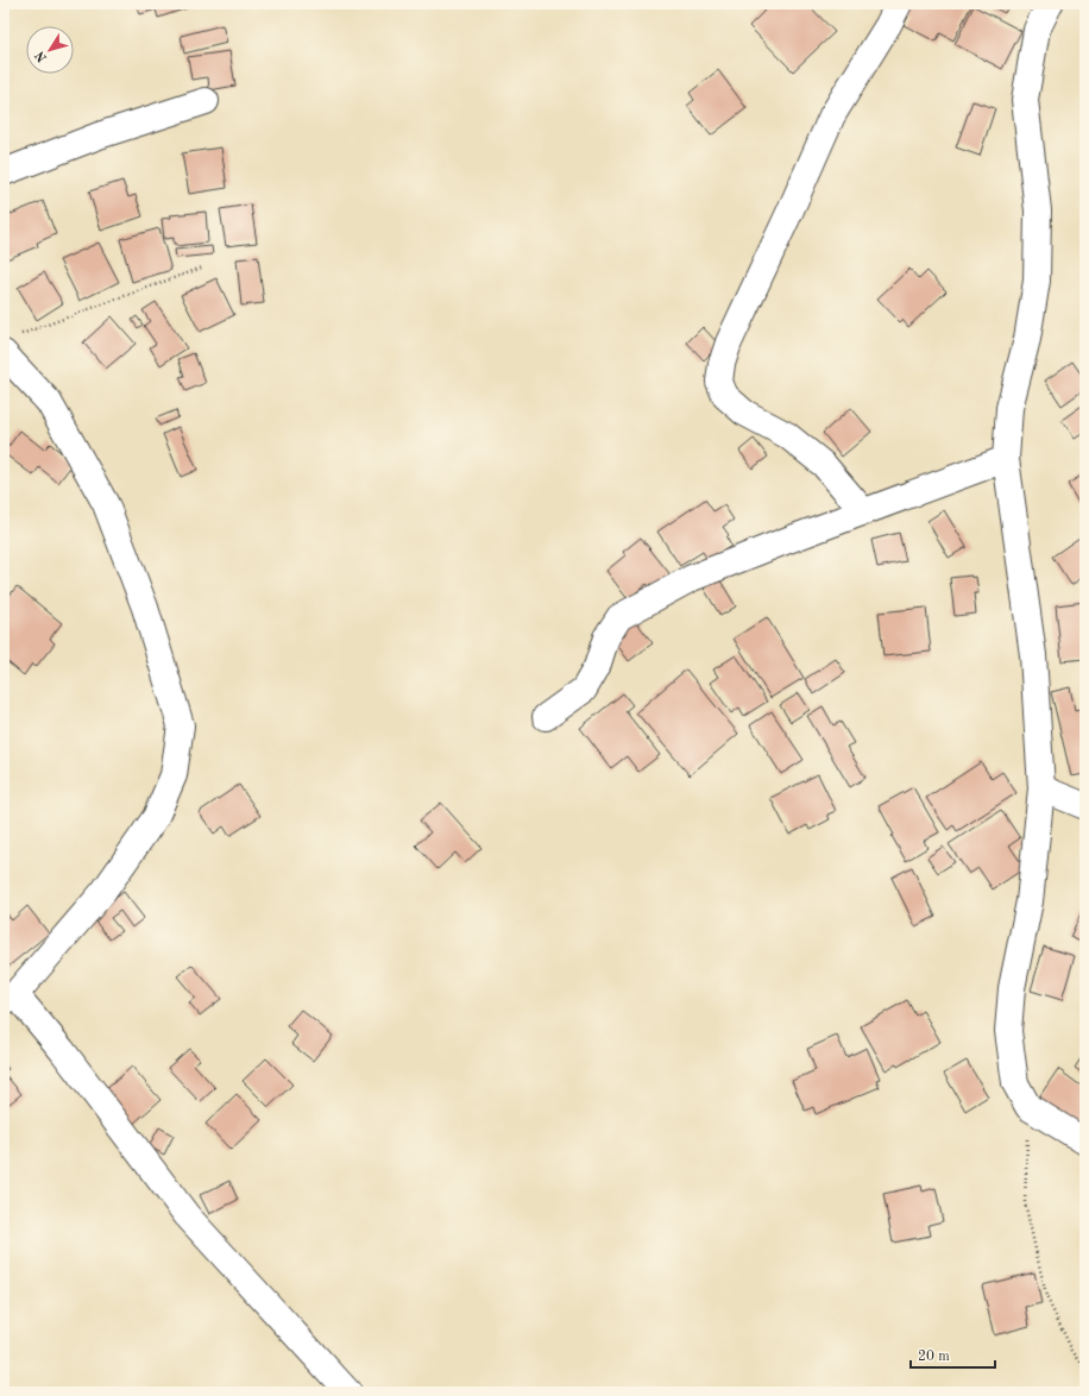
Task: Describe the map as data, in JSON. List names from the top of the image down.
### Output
{
  "scale_bar": "20 m",
  "north": "bottom left"
}
